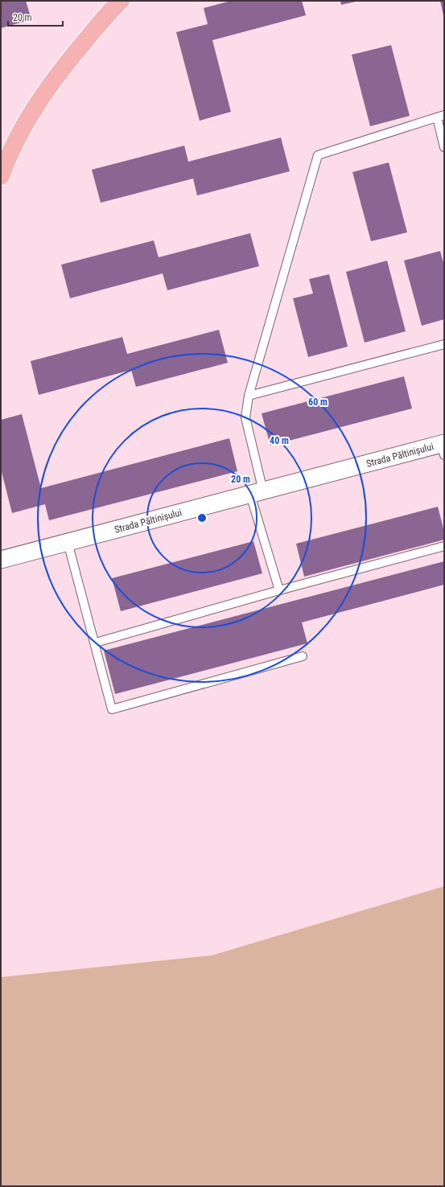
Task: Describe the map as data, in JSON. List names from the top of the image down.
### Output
{
  "streets": {
    "street": ["Strada Păltinișului"]
  },
  "scale_bar": "20 m",
  "rings": ["60 m", "40 m", "20 m"]
}
